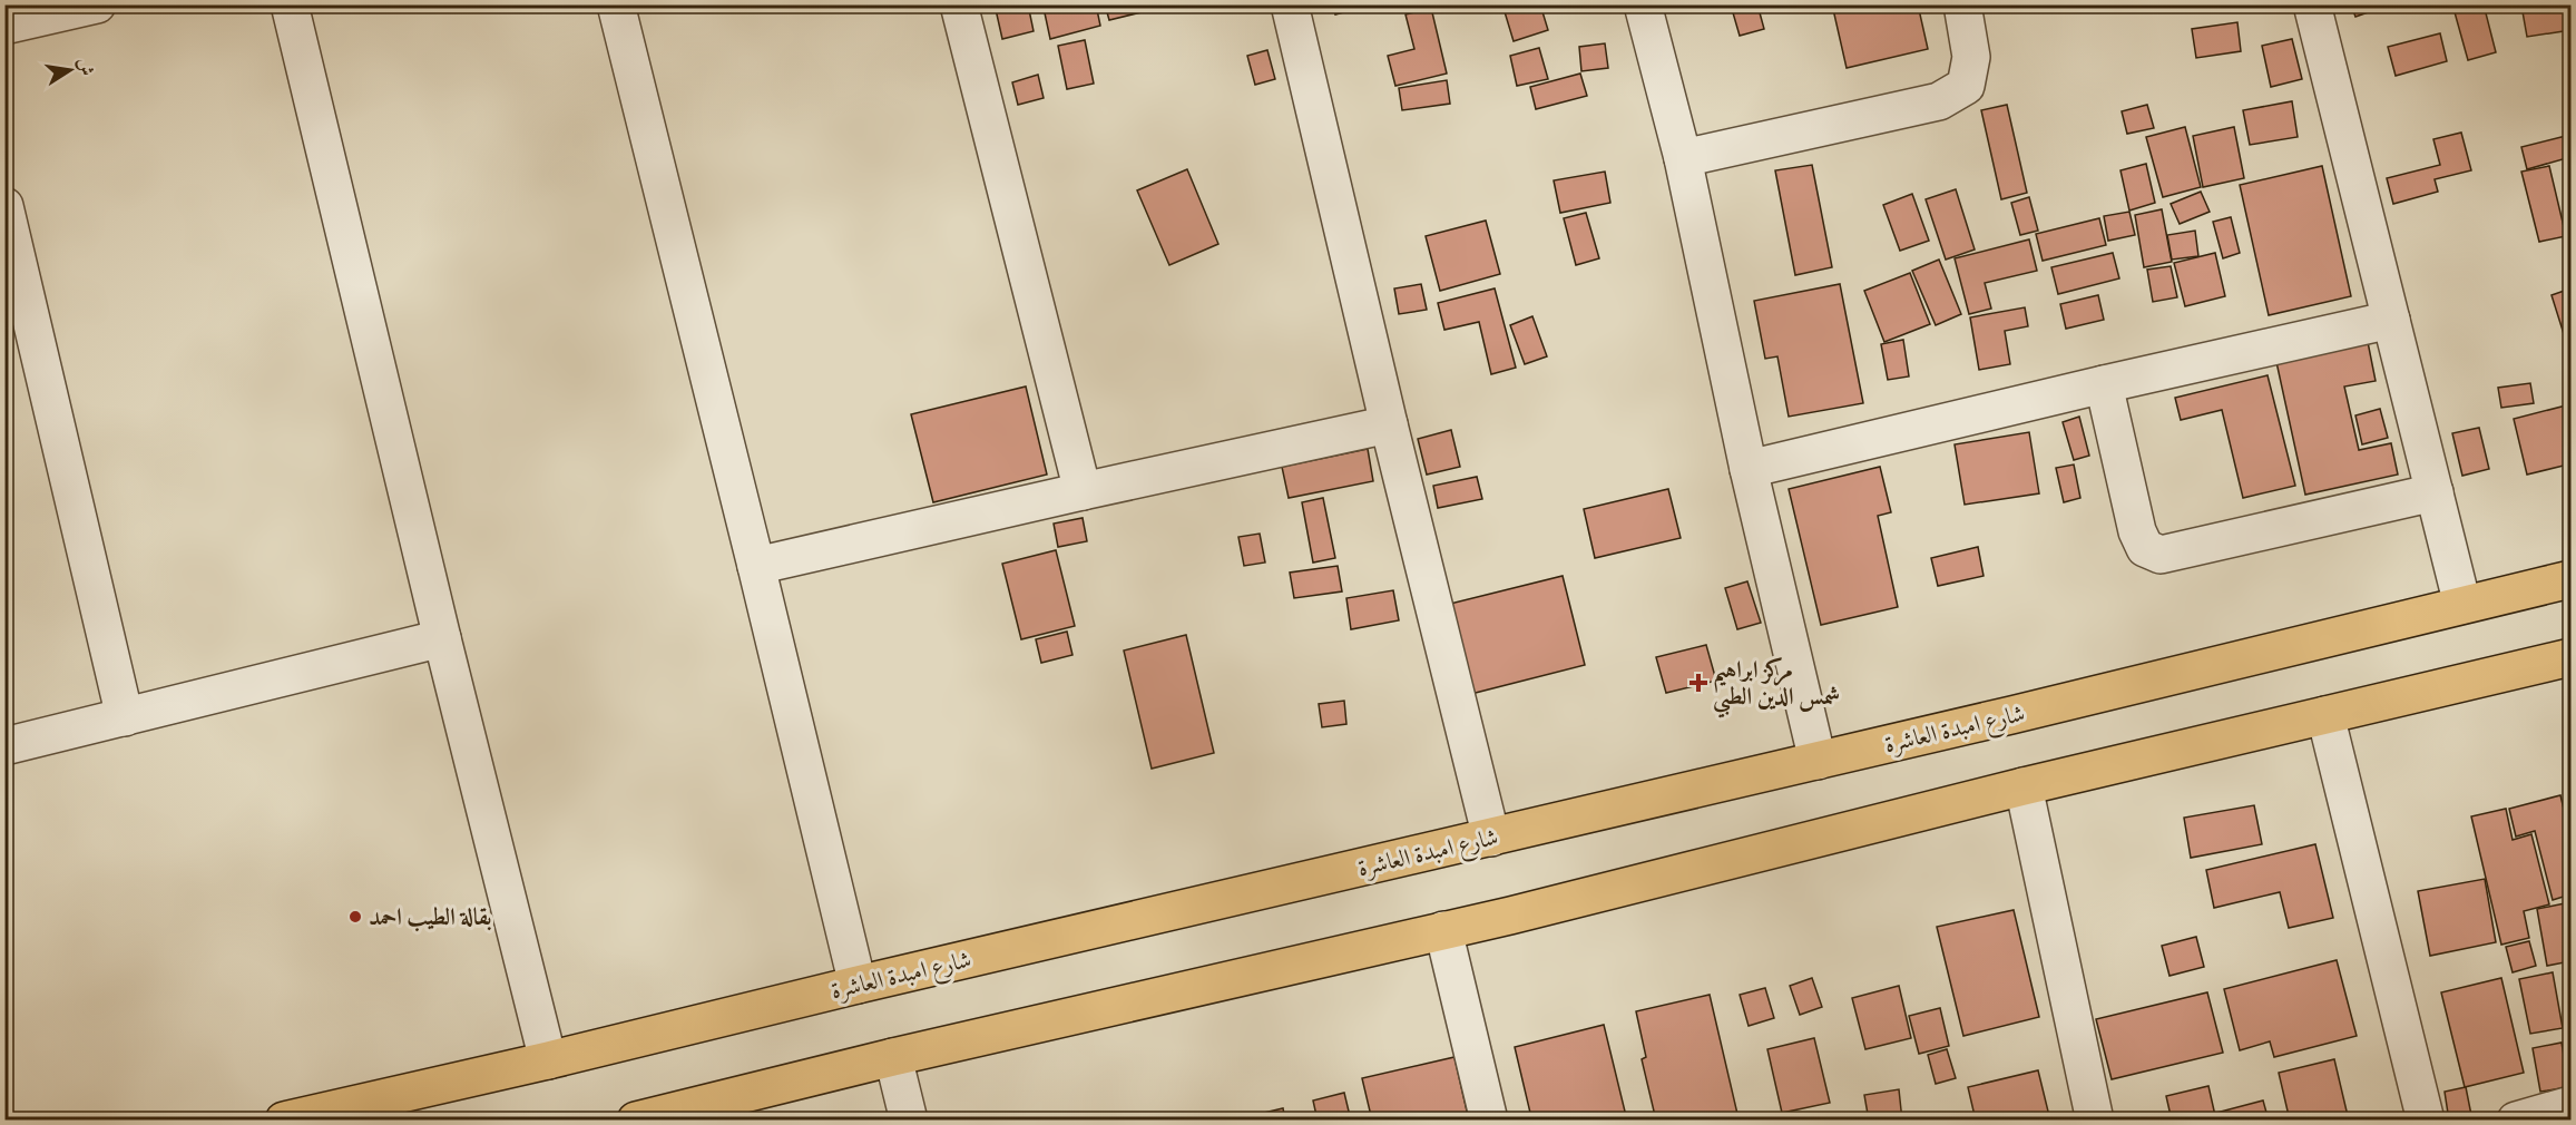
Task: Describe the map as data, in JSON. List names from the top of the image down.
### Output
{
  "streets": {
    "main road": ["شارع امبدة العاشرة"]
  },
  "places": {
    "health": ["مركز ابراهيم شمس الدين الطبي"],
    "other": ["بقالة الطيب احمد"]
  },
  "north": "right"
}
